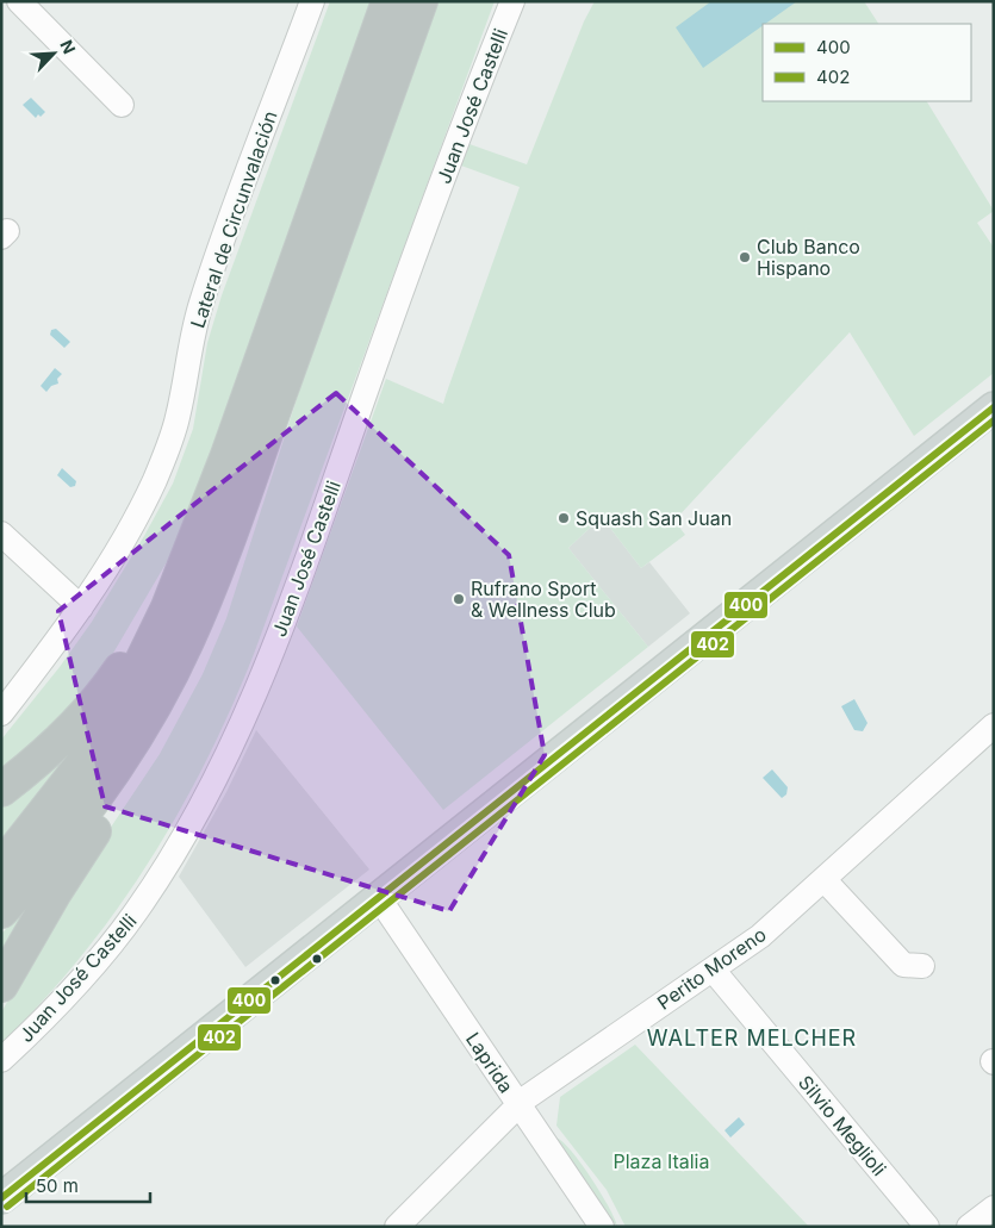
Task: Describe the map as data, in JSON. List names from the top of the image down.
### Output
{
  "streets": {
    "street": [
      "Juan José Castelli",
      "Lateral de Circunvalación",
      "Perito Moreno",
      "Laprida",
      "Silvio Meglioli"
    ]
  },
  "crossings": [
    ["Perito Moreno", "Laprida"],
    ["Perito Moreno", "Silvio Meglioli"]
  ],
  "districts": ["WALTER MELCHER"],
  "parks": ["Plaza Italia"],
  "places": ["Club Banco Hispano", "Squash San Juan", "Rufrano Sport & Wellness Club"],
  "lines": ["transit line 400", "transit line 402"],
  "legend": ["400", "402"],
  "scale_bar": "50 m",
  "north": "top right"
}
